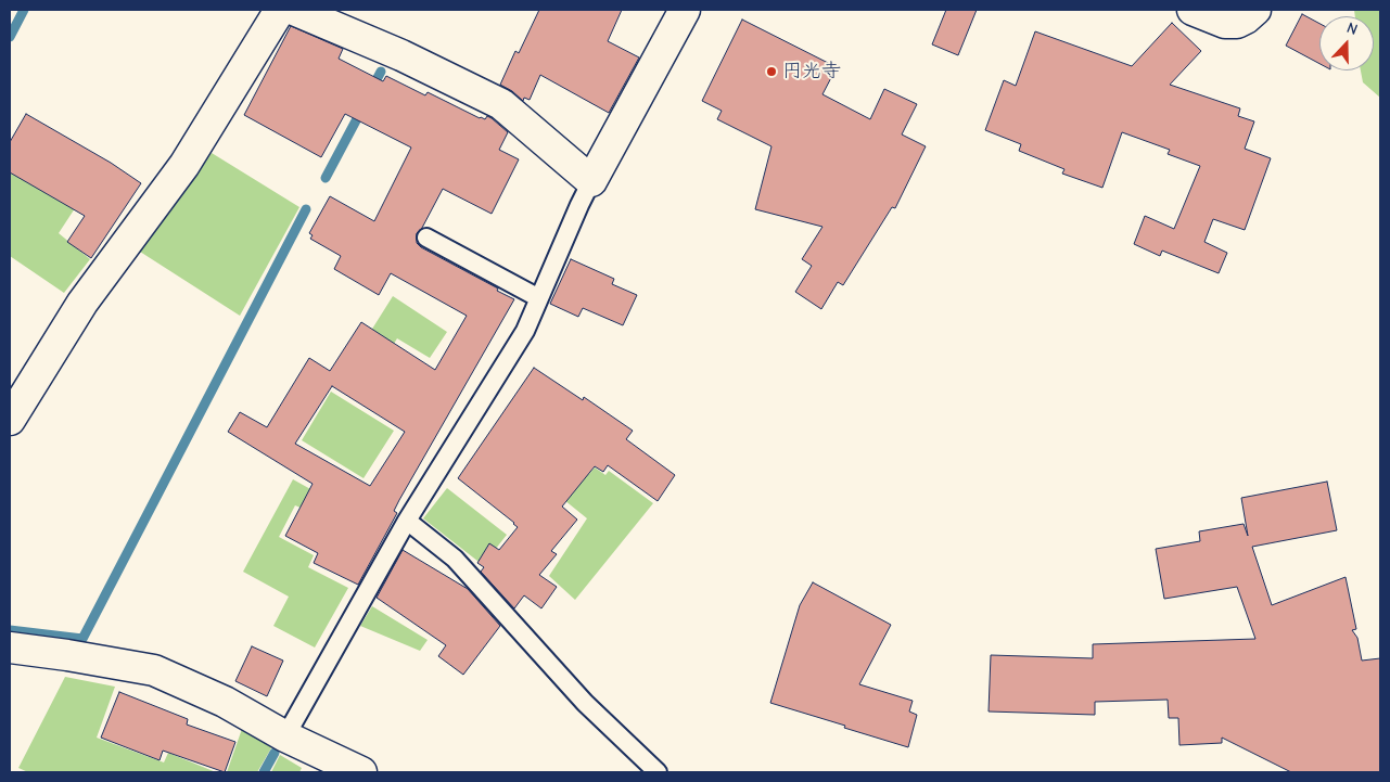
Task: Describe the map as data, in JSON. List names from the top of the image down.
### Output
{
  "places": ["円光寺"],
  "north": "top"
}
